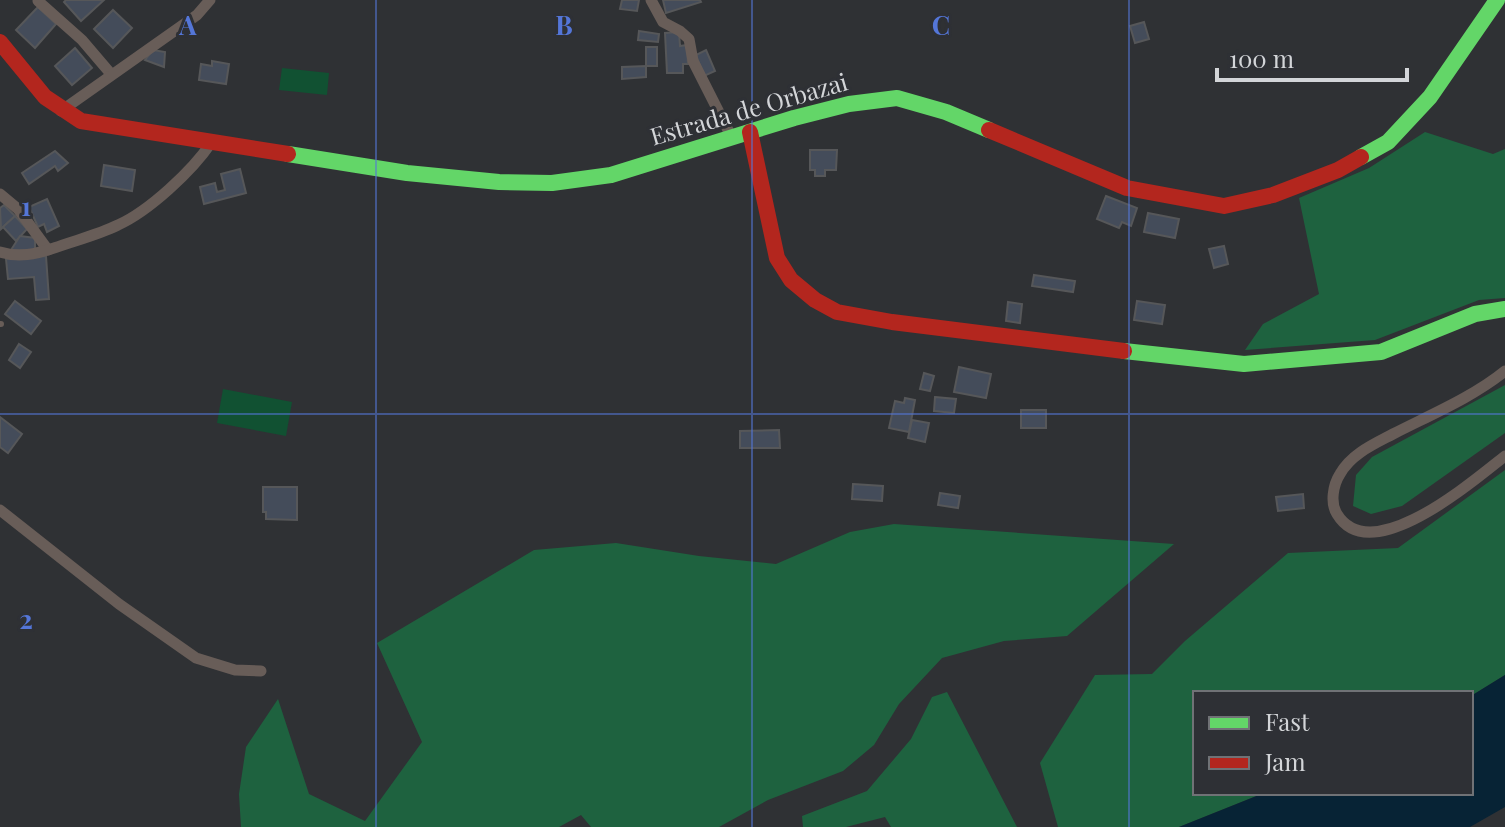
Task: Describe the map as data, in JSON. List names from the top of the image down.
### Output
{
  "streets": {
    "street": ["Estrada de Orbazai"]
  },
  "legend": ["Fast", "Jam"],
  "scale_bar": "100 m",
  "grid": {
    "columns": ["A", "B", "C"],
    "rows": ["1", "2"]
  }
}
